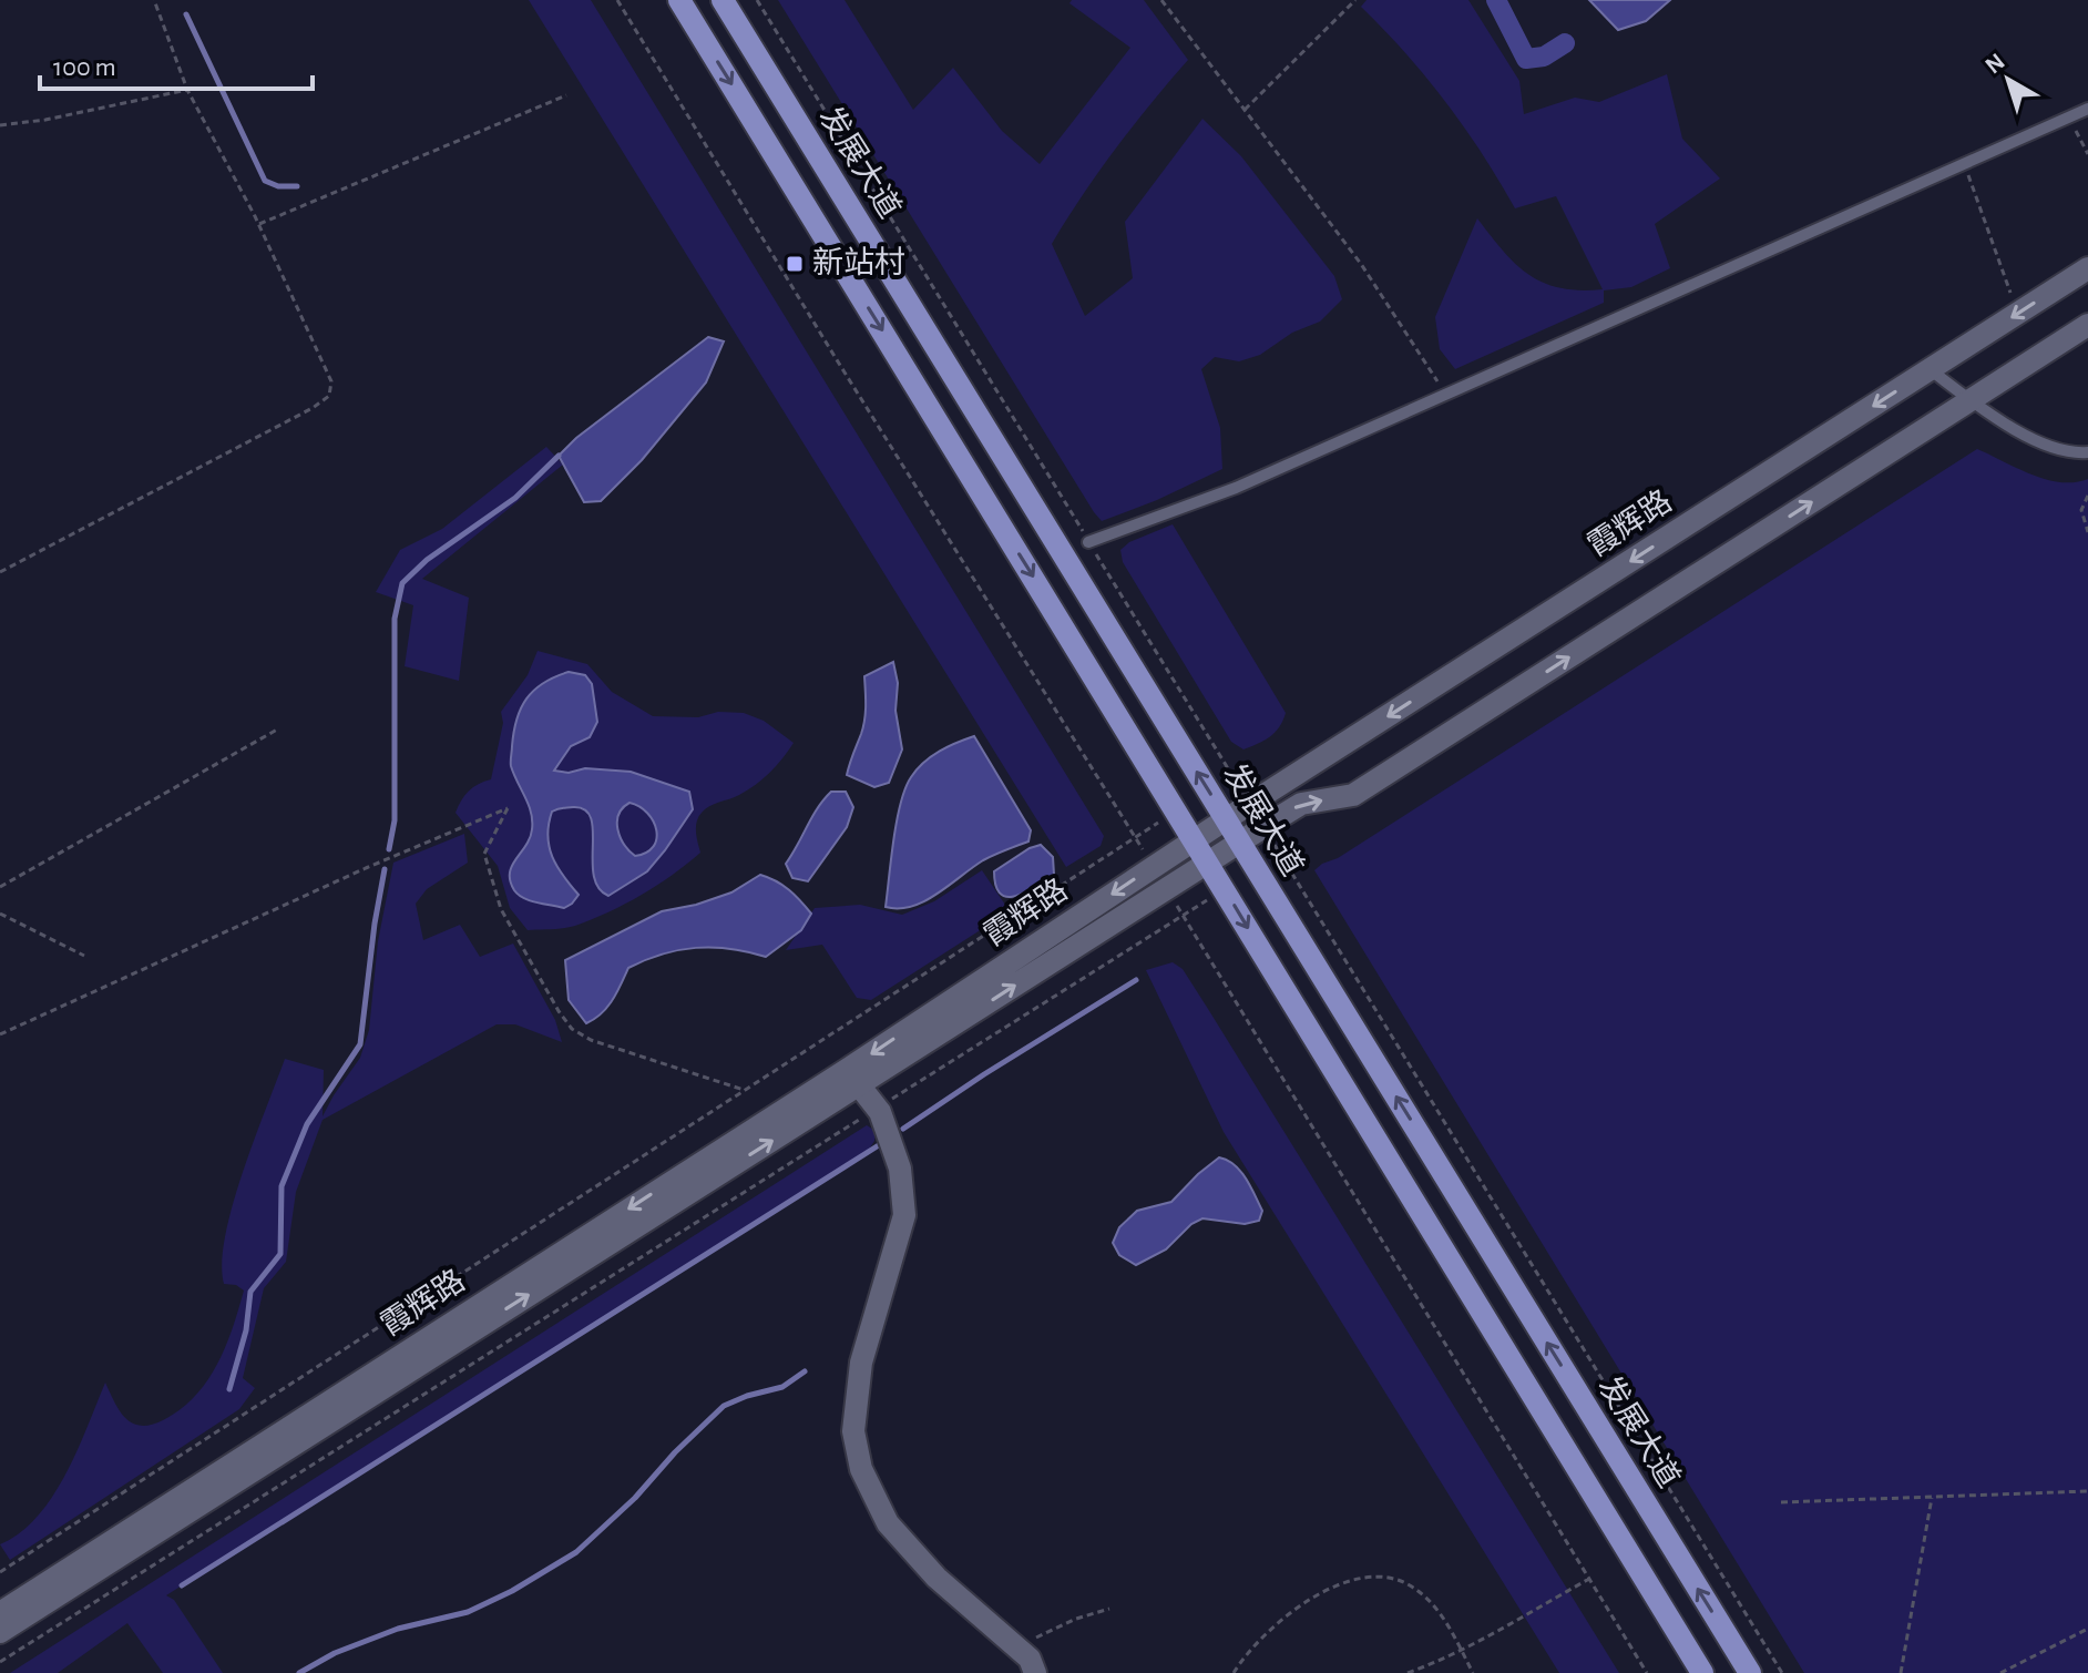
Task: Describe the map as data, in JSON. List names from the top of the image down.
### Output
{
  "streets": {
    "main road": ["发展大道"],
    "street": ["霞辉路"]
  },
  "crossings": [
    ["发展大道", "霞辉路"]
  ],
  "places": {
    "transit": ["新站村"]
  },
  "scale_bar": "100 m",
  "north": "top left"
}
